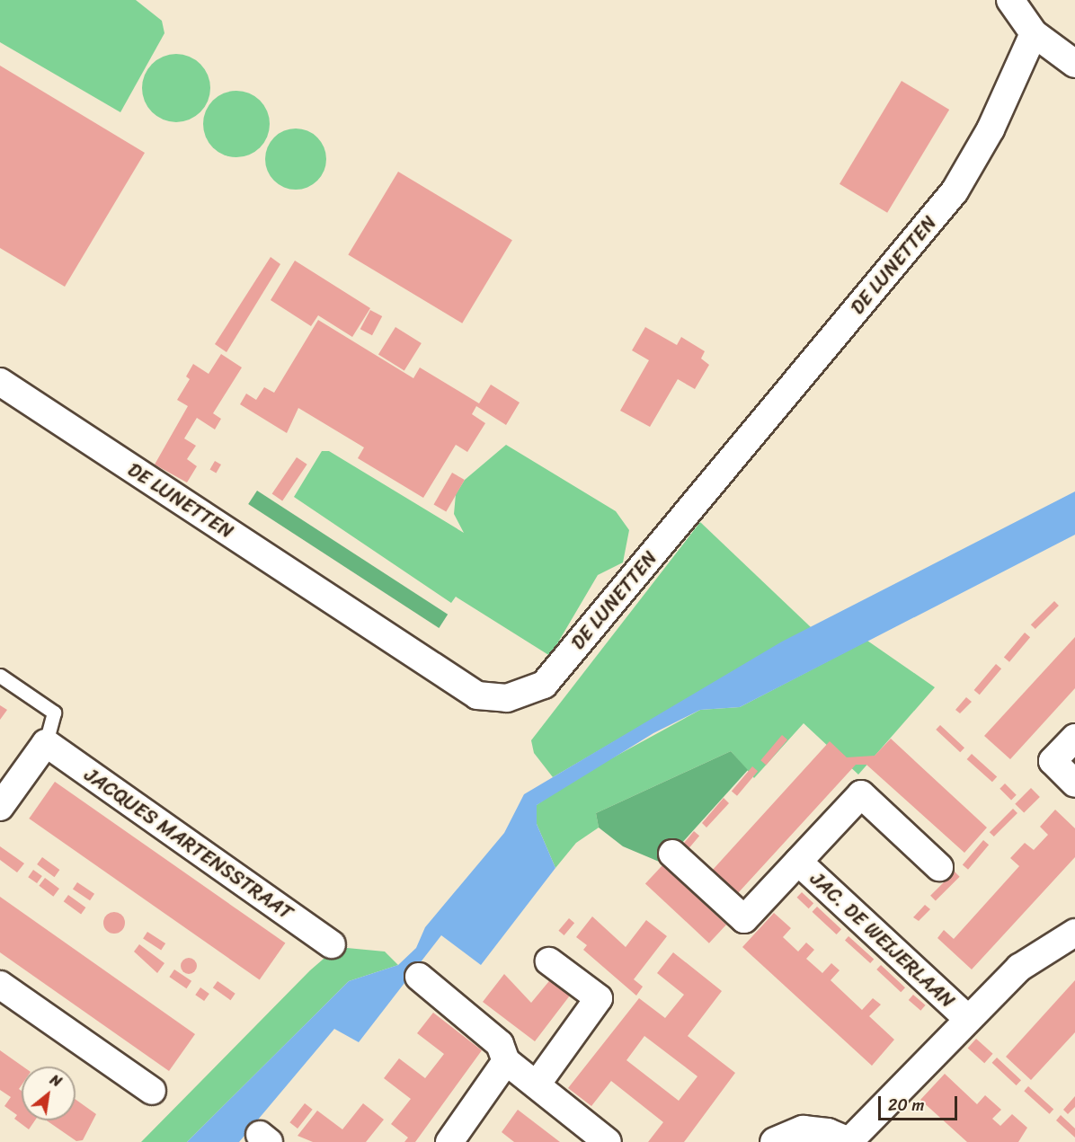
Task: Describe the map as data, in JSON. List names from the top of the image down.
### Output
{
  "streets": {
    "street": ["DE LUNETTEN", "JACQUES MARTENSSTRAAT", "JAC. DE WEIJERLAAN"]
  },
  "scale_bar": "20 m",
  "north": "top right"
}
